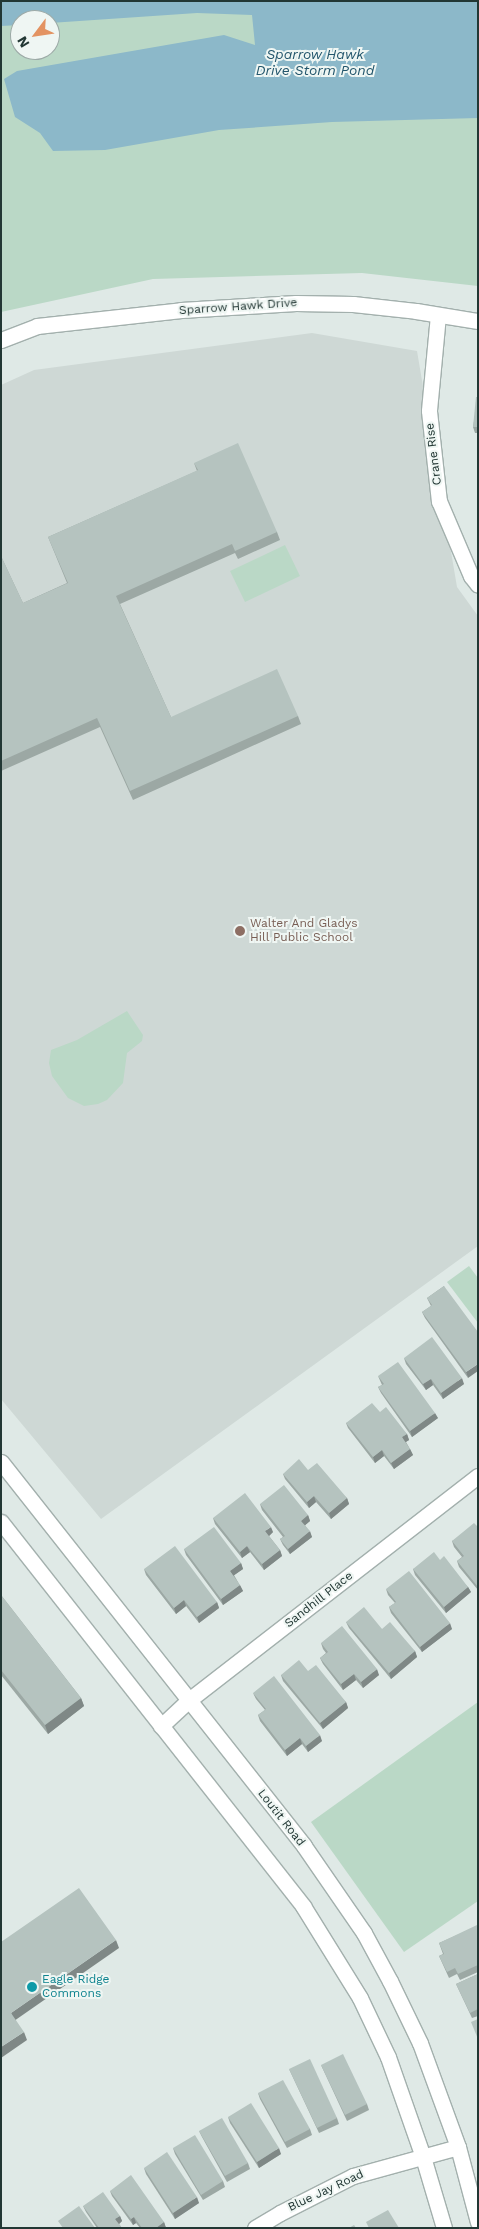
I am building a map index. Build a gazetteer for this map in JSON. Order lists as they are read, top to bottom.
{
  "streets": {
    "street": [
      "Sparrow Hawk Drive",
      "Crane Rise",
      "Sandhill Place",
      "Loutit Road",
      "Blue Jay Road"
    ]
  },
  "crossings": [
    ["Sparrow Hawk Drive", "Crane Rise"],
    ["Sandhill Place", "Loutit Road"],
    ["Loutit Road", "Blue Jay Road"]
  ],
  "water": ["Sparrow Hawk Drive Storm Pond"],
  "places": ["Walter And Gladys Hill Public School", "Eagle Ridge Commons"],
  "north": "bottom left"
}
